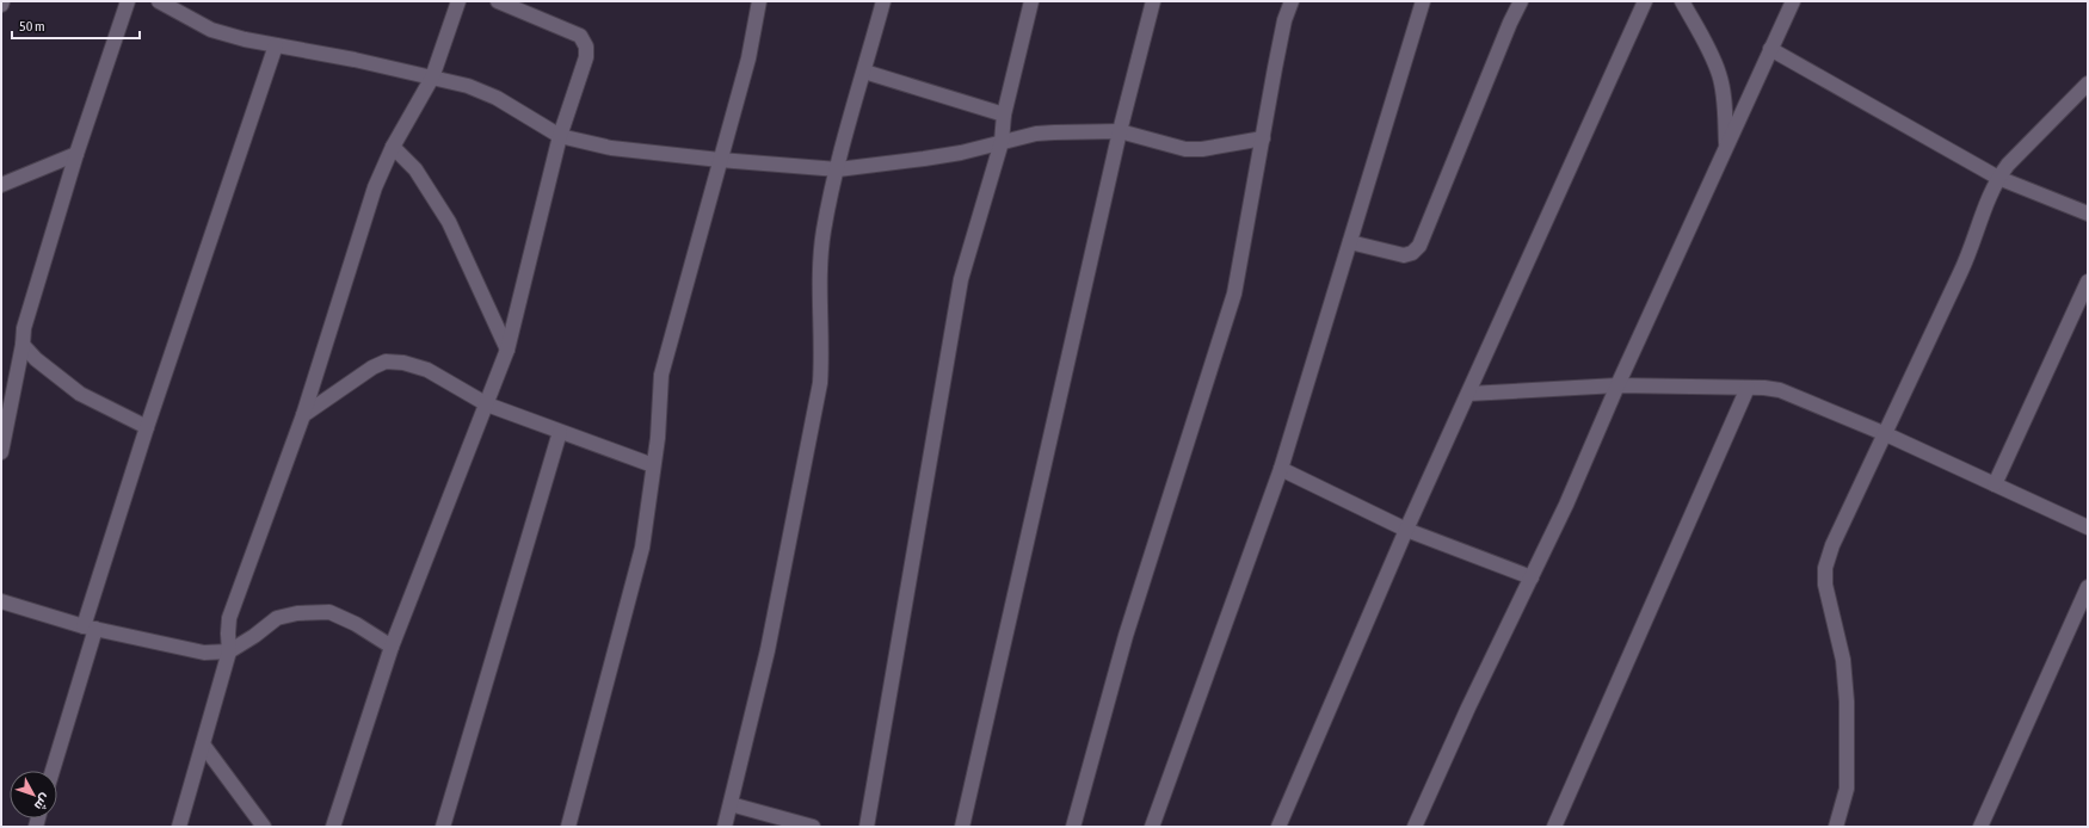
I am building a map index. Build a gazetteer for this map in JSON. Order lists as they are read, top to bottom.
{
  "scale_bar": "50 m",
  "north": "bottom right"
}
